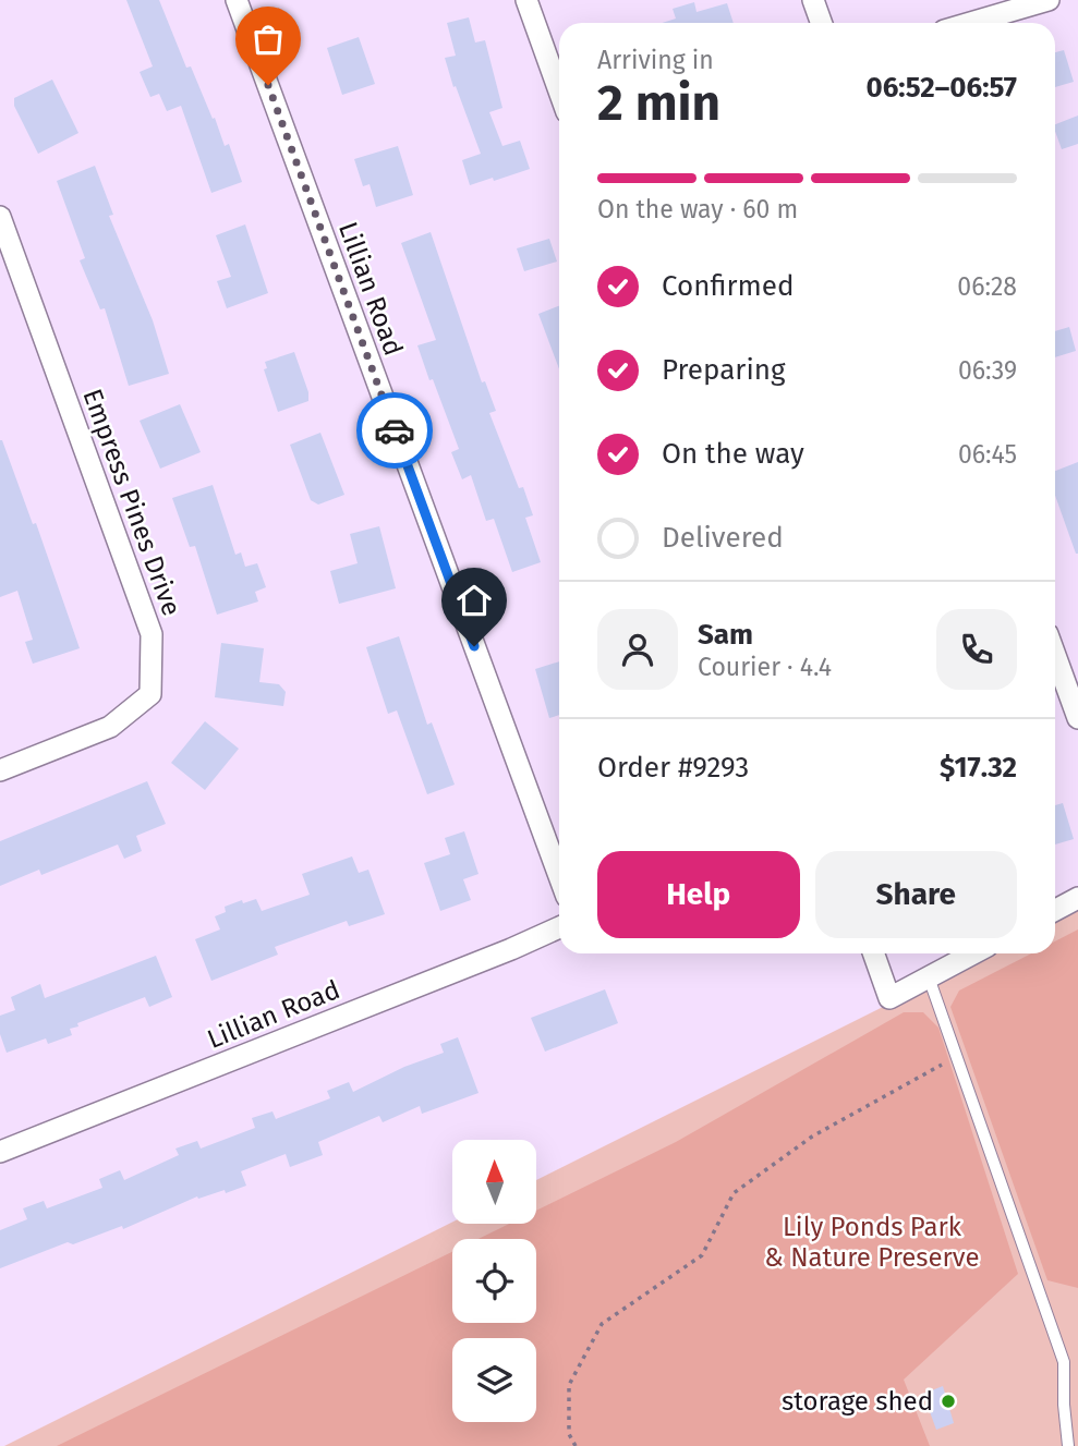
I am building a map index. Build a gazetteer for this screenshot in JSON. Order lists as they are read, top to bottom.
{
  "streets": {
    "street": ["Lillian Road", "Empress Pines Drive"]
  },
  "parks": ["Lily Ponds Park & Nature Preserve"],
  "places": ["storage shed"],
  "north": "top",
  "page": {
    "heading": ["2 min", "Arriving in", "06:52–06:57"],
    "panel": [
      "Sam",
      "Courier · 4.4",
      "Order #9293",
      "$17.32"
    ],
    "bar": "On the way · 60 m",
    "list": [
      ["Confirmed", "06:28"],
      ["Preparing", "06:39"],
      ["On the way", "06:45"],
      "Delivered"
    ],
    "buttons": ["Help", "Share"]
  }
}
